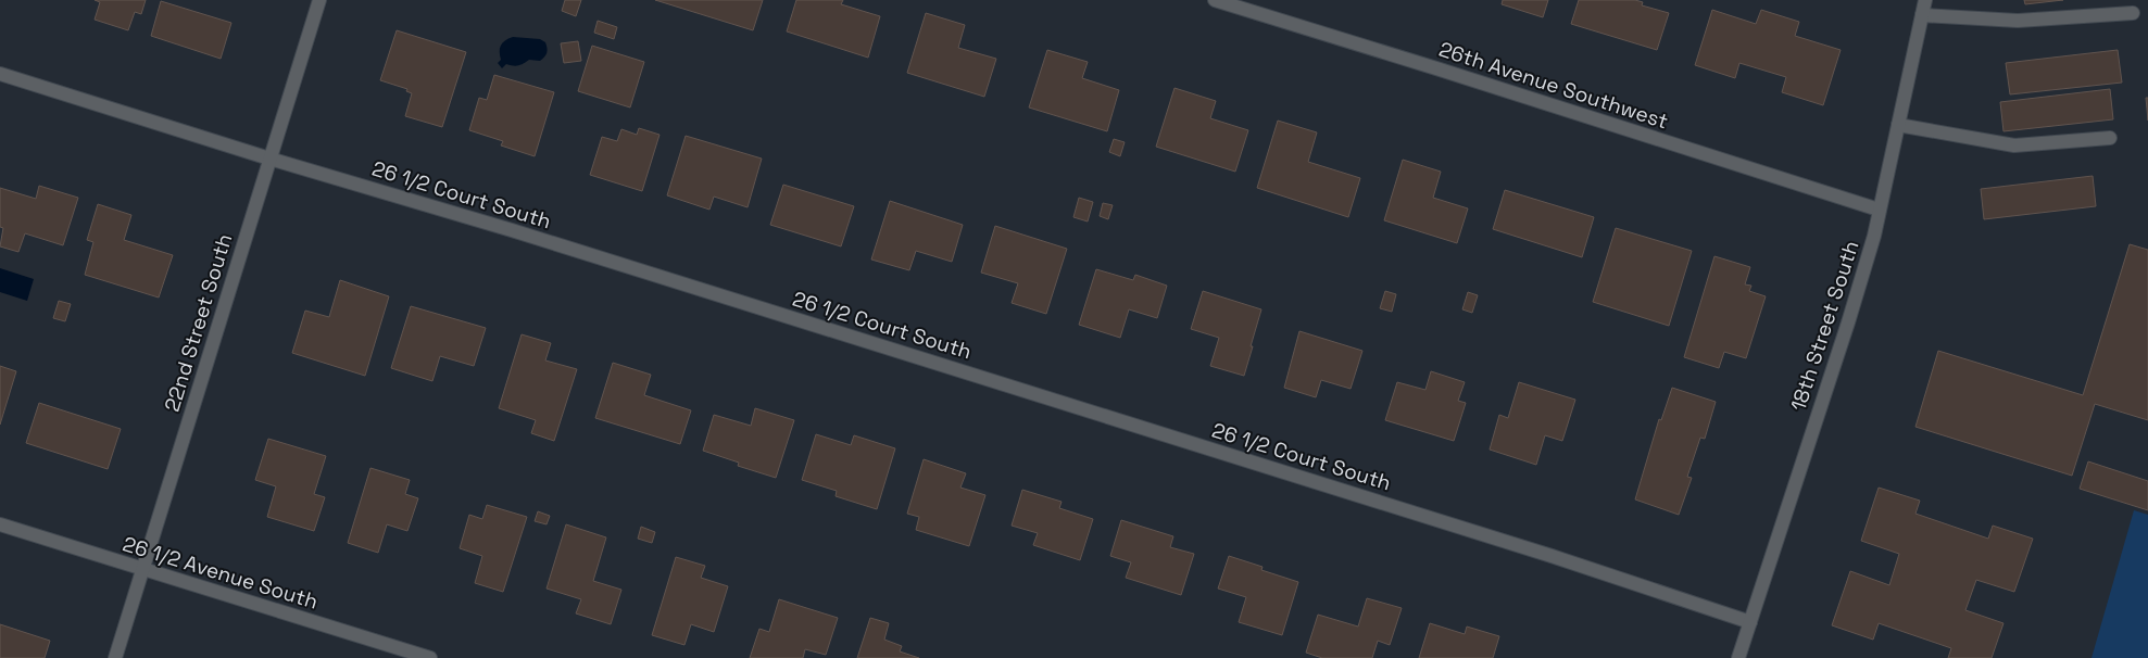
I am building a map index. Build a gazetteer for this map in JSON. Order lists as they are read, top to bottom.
{
  "streets": {
    "street": [
      "26th Avenue Southwest",
      "26 1/2 Court South",
      "22nd Street South",
      "18th Street South",
      "26 1/2 Avenue South"
    ]
  },
  "crossings": [
    ["26th Avenue Southwest", "18th Street South"],
    ["26 1/2 Court South", "22nd Street South"],
    ["26 1/2 Court South", "18th Street South"],
    ["22nd Street South", "26 1/2 Avenue South"]
  ]
}
